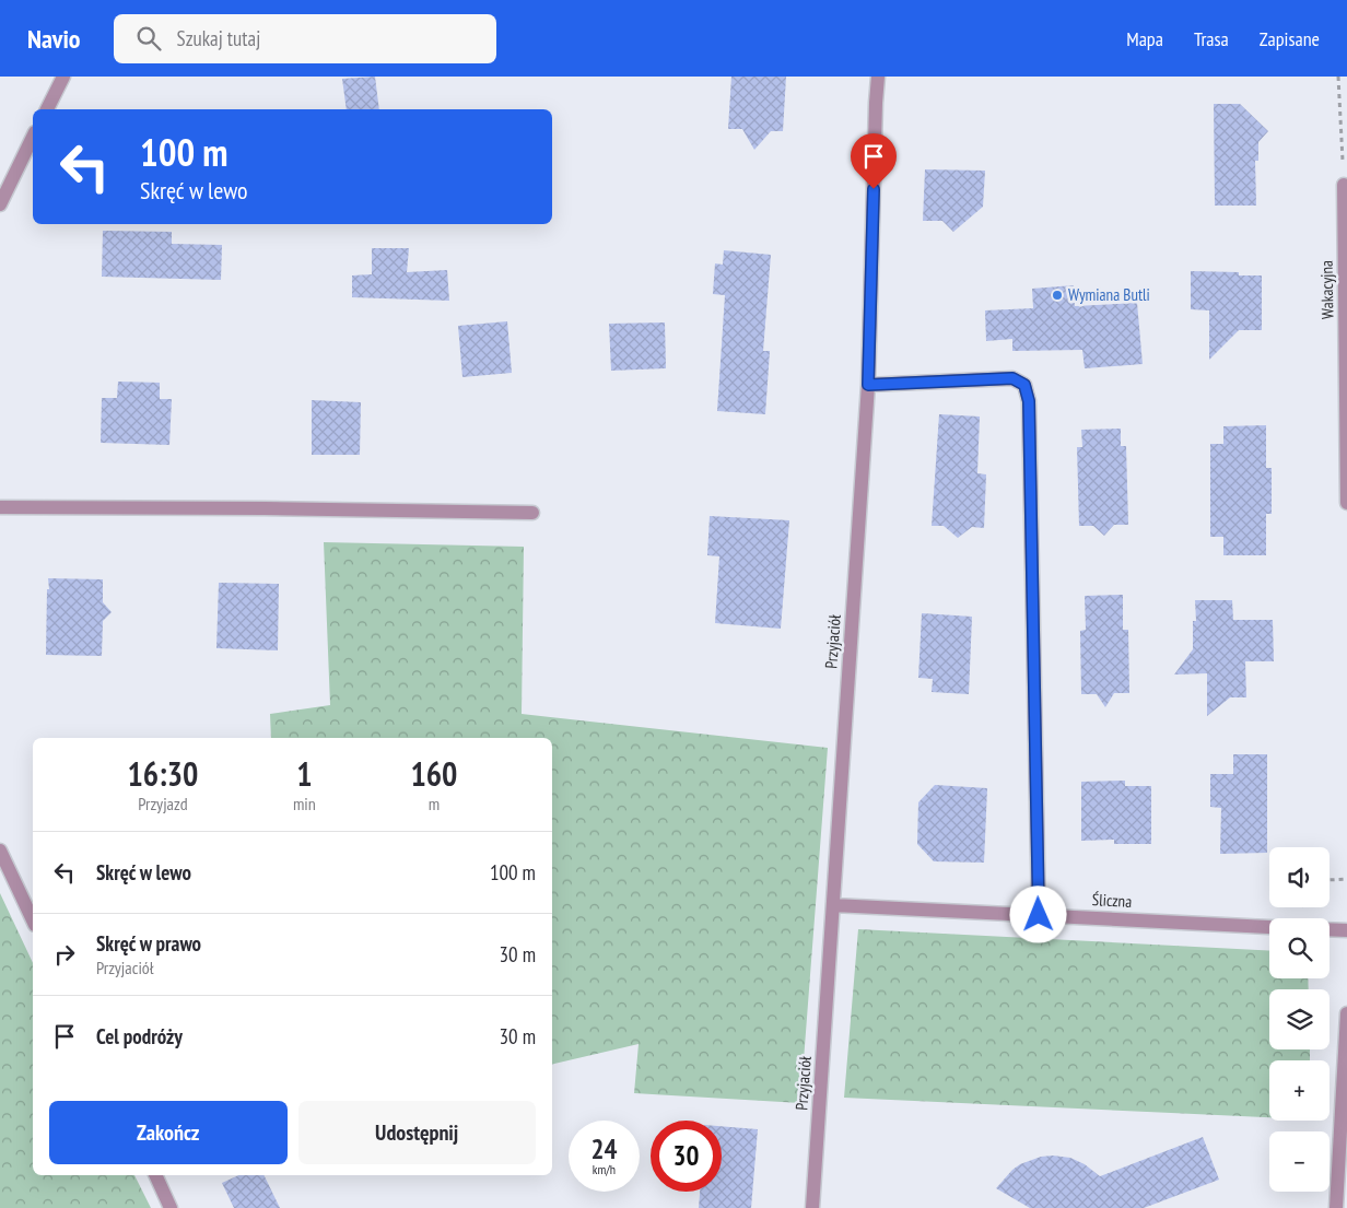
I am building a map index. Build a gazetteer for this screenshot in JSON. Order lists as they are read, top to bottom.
{
  "streets": {
    "street": ["Wakacyjna", "Przyjaciół", "Śliczna"]
  },
  "crossings": [
    ["Przyjaciół", "Śliczna"]
  ],
  "places": ["Wymiana Butli"],
  "page": {
    "header": "Navio",
    "search": "Szukaj tutaj",
    "nav": ["Mapa", "Trasa", "Zapisane"],
    "turn": ["100 m", "Skręć w lewo"],
    "eta": [
      "16:30",
      "Przyjazd",
      "1",
      "min",
      "160",
      "m"
    ],
    "list": [
      {
        "name": "Skręć w lewo",
        "value": "100 m"
      },
      {
        "name": "Skręć w prawo",
        "note": "Przyjaciół",
        "value": "30 m"
      },
      {
        "name": "Cel podróży",
        "value": "30 m"
      }
    ],
    "map_buttons": ["+", "−"],
    "buttons": ["Zakończ", "Udostępnij"],
    "speed": "24 km/h",
    "limit": "30"
  }
}
